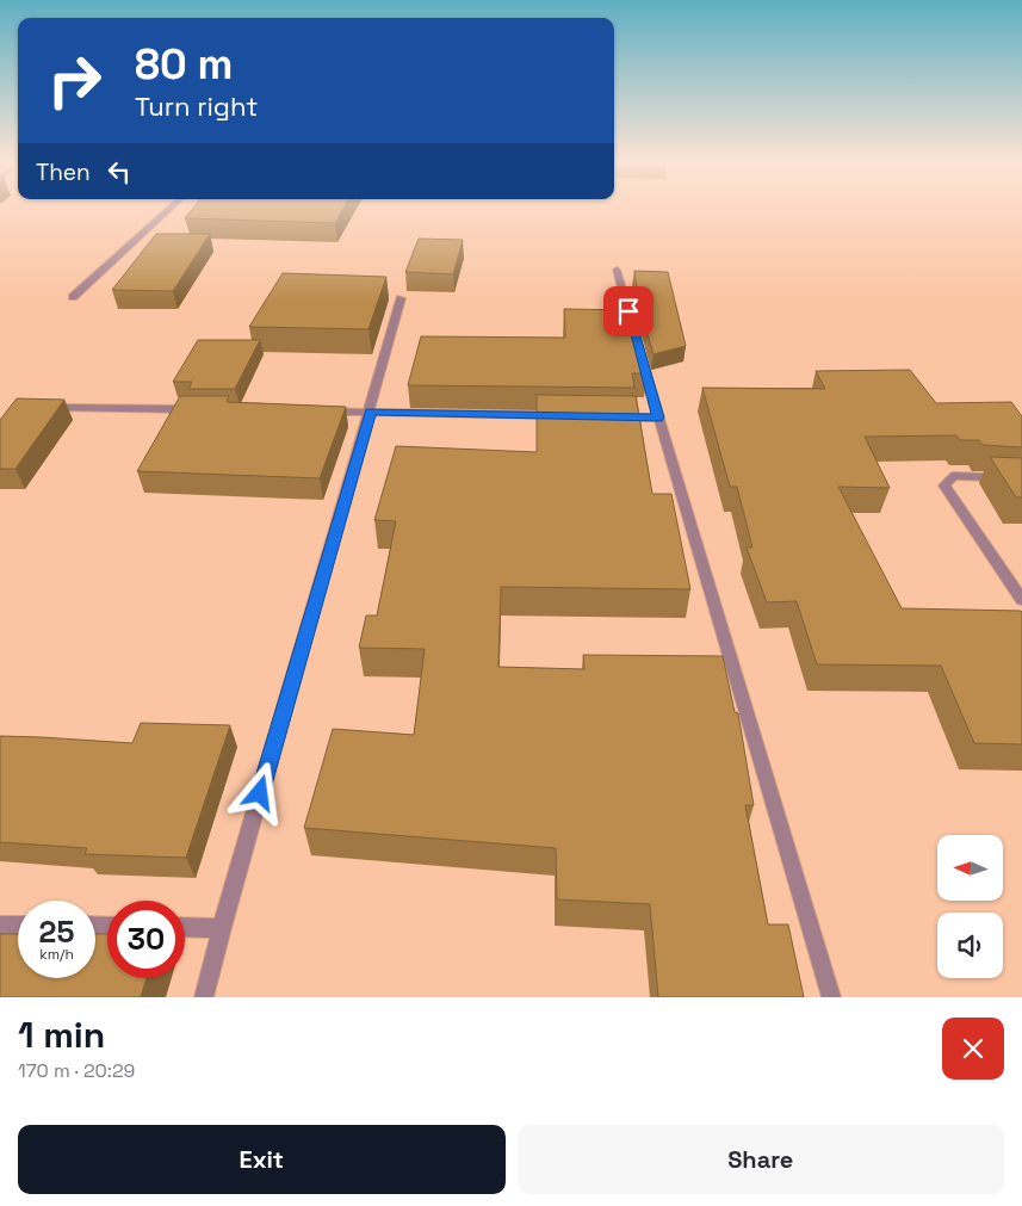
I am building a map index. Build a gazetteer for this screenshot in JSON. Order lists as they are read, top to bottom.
{
  "north": "left",
  "page": {
    "turn": ["80 m", "Turn right"],
    "then": "Then",
    "speed": "25 km/h",
    "limit": "30",
    "heading": ["1 min", "170 m · 20:29"],
    "buttons": ["Exit", "Share"]
  }
}
